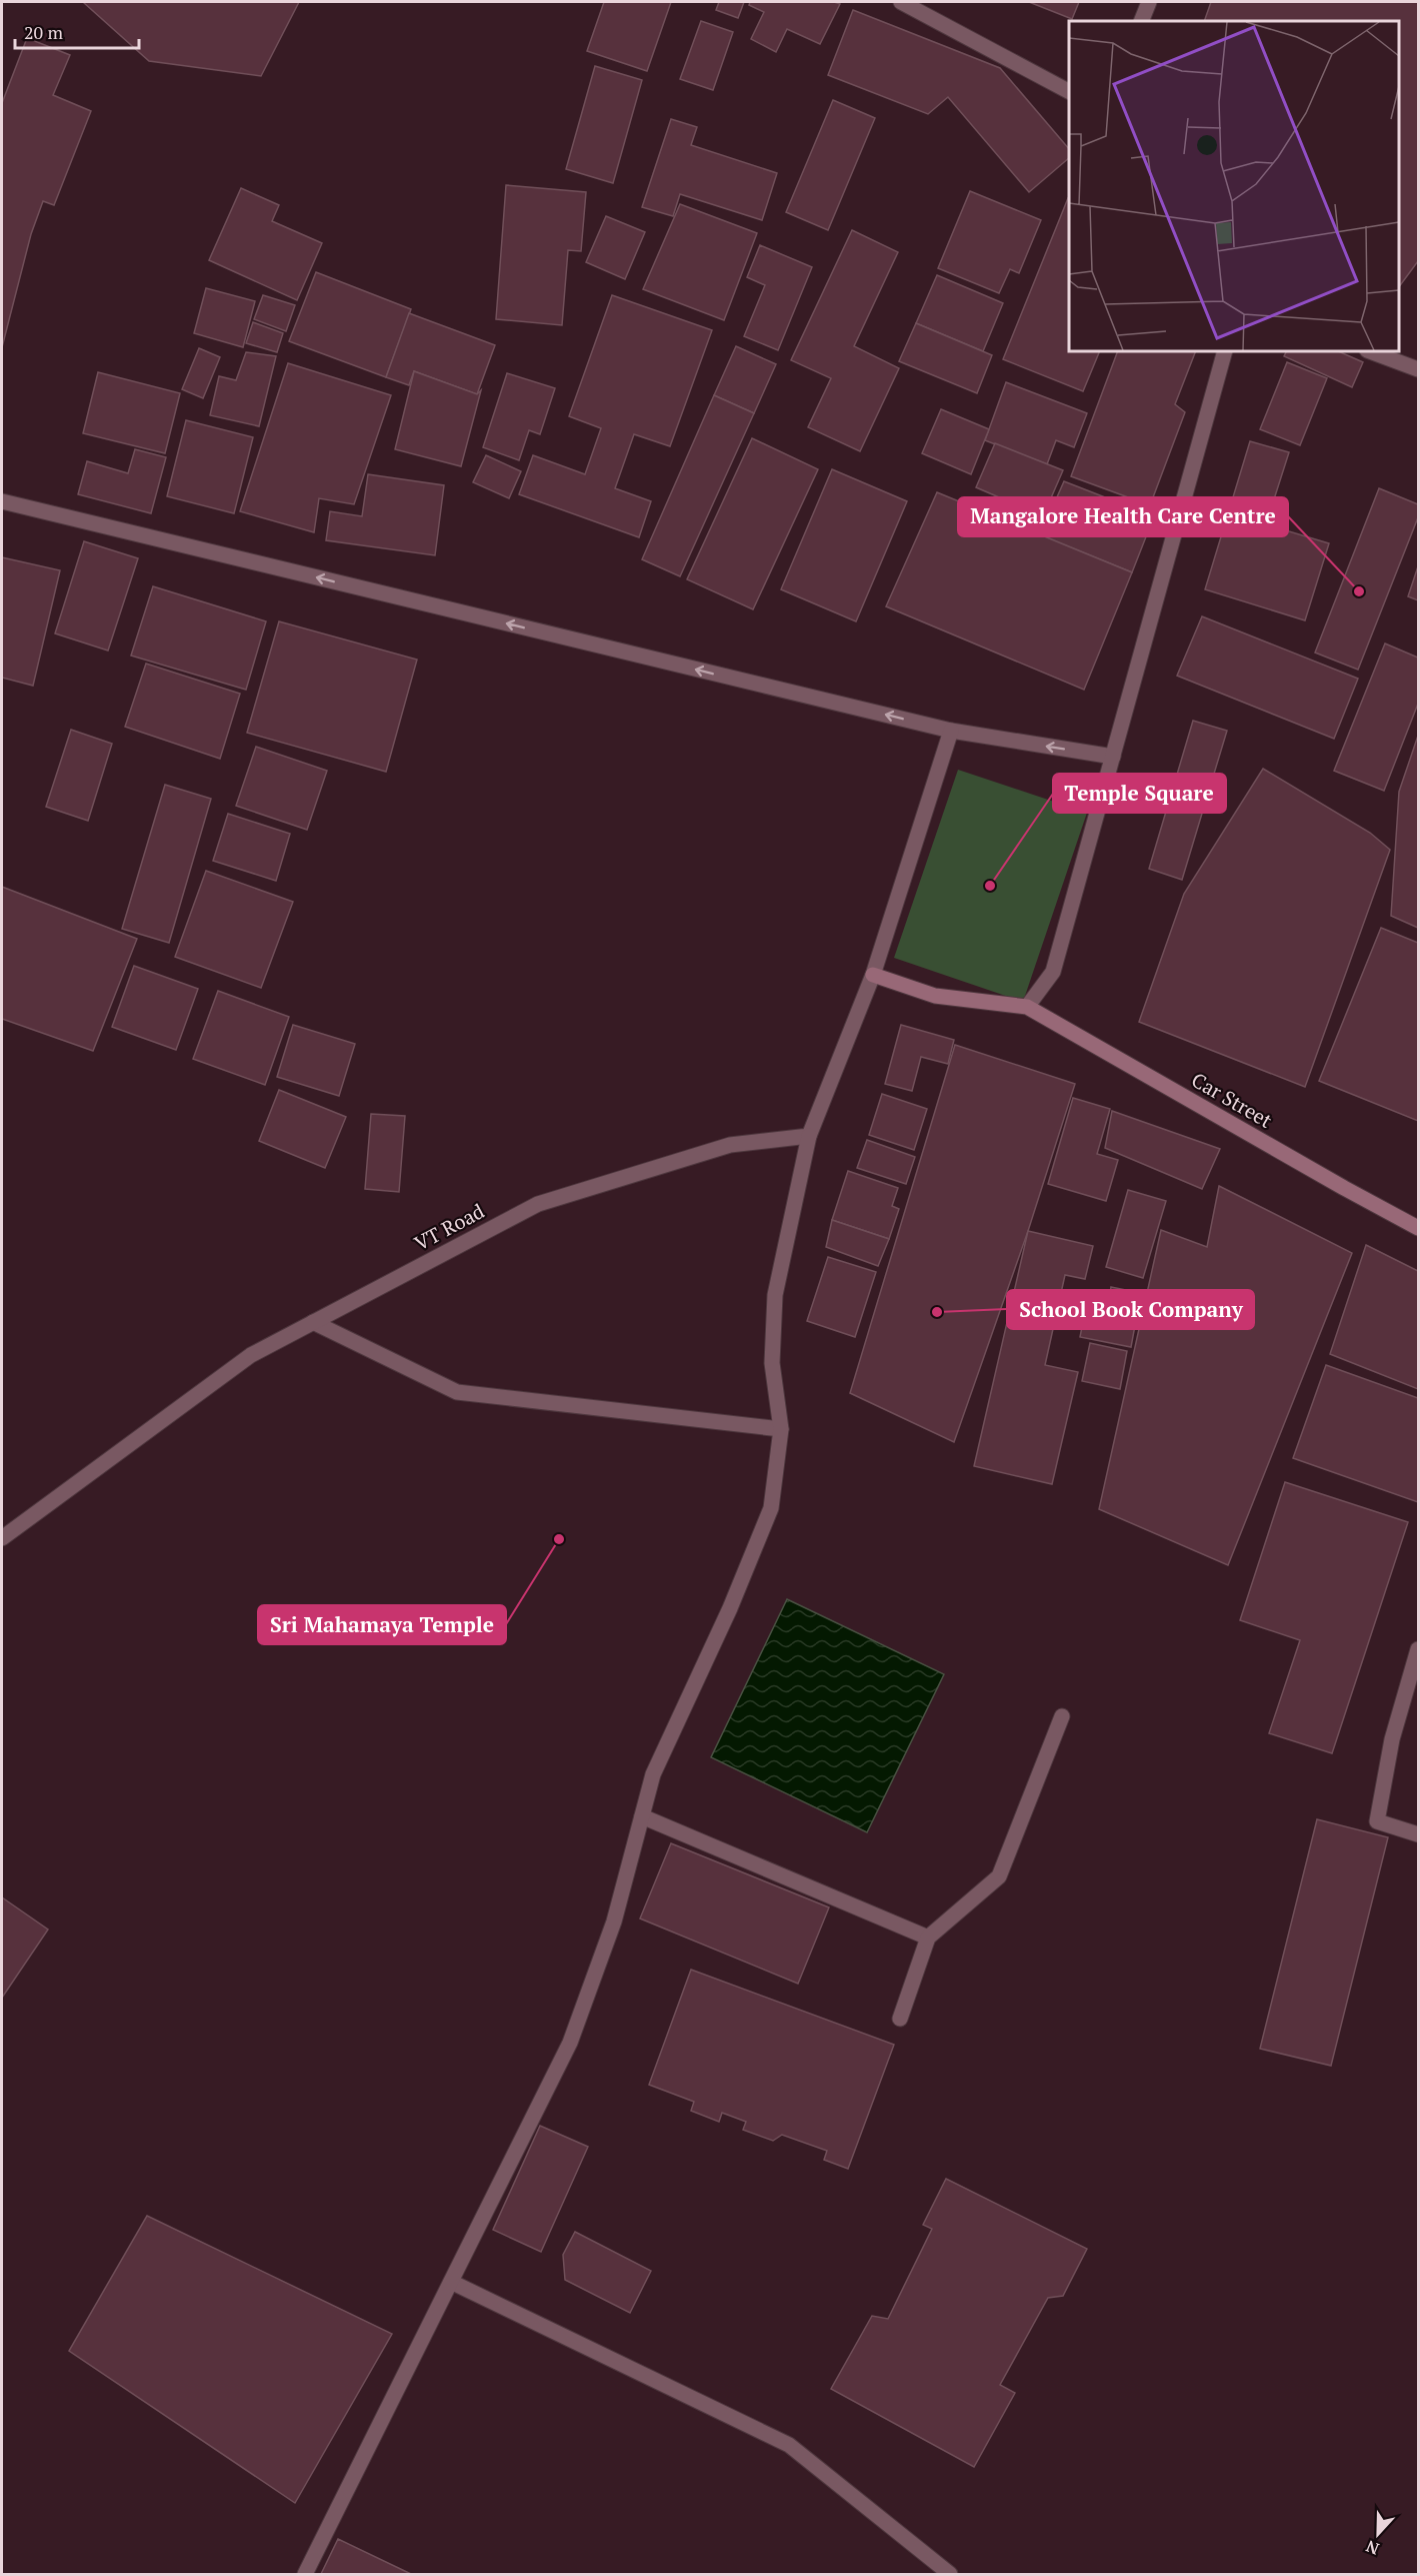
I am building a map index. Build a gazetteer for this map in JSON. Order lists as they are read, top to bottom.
{
  "streets": {
    "main road": ["Car Street"],
    "street": ["VT Road"]
  },
  "places": [
    "Mangalore Health Care Centre",
    "Temple Square",
    "School Book Company",
    "Sri Mahamaya Temple"
  ],
  "scale_bar": "20 m",
  "north": "bottom"
}
